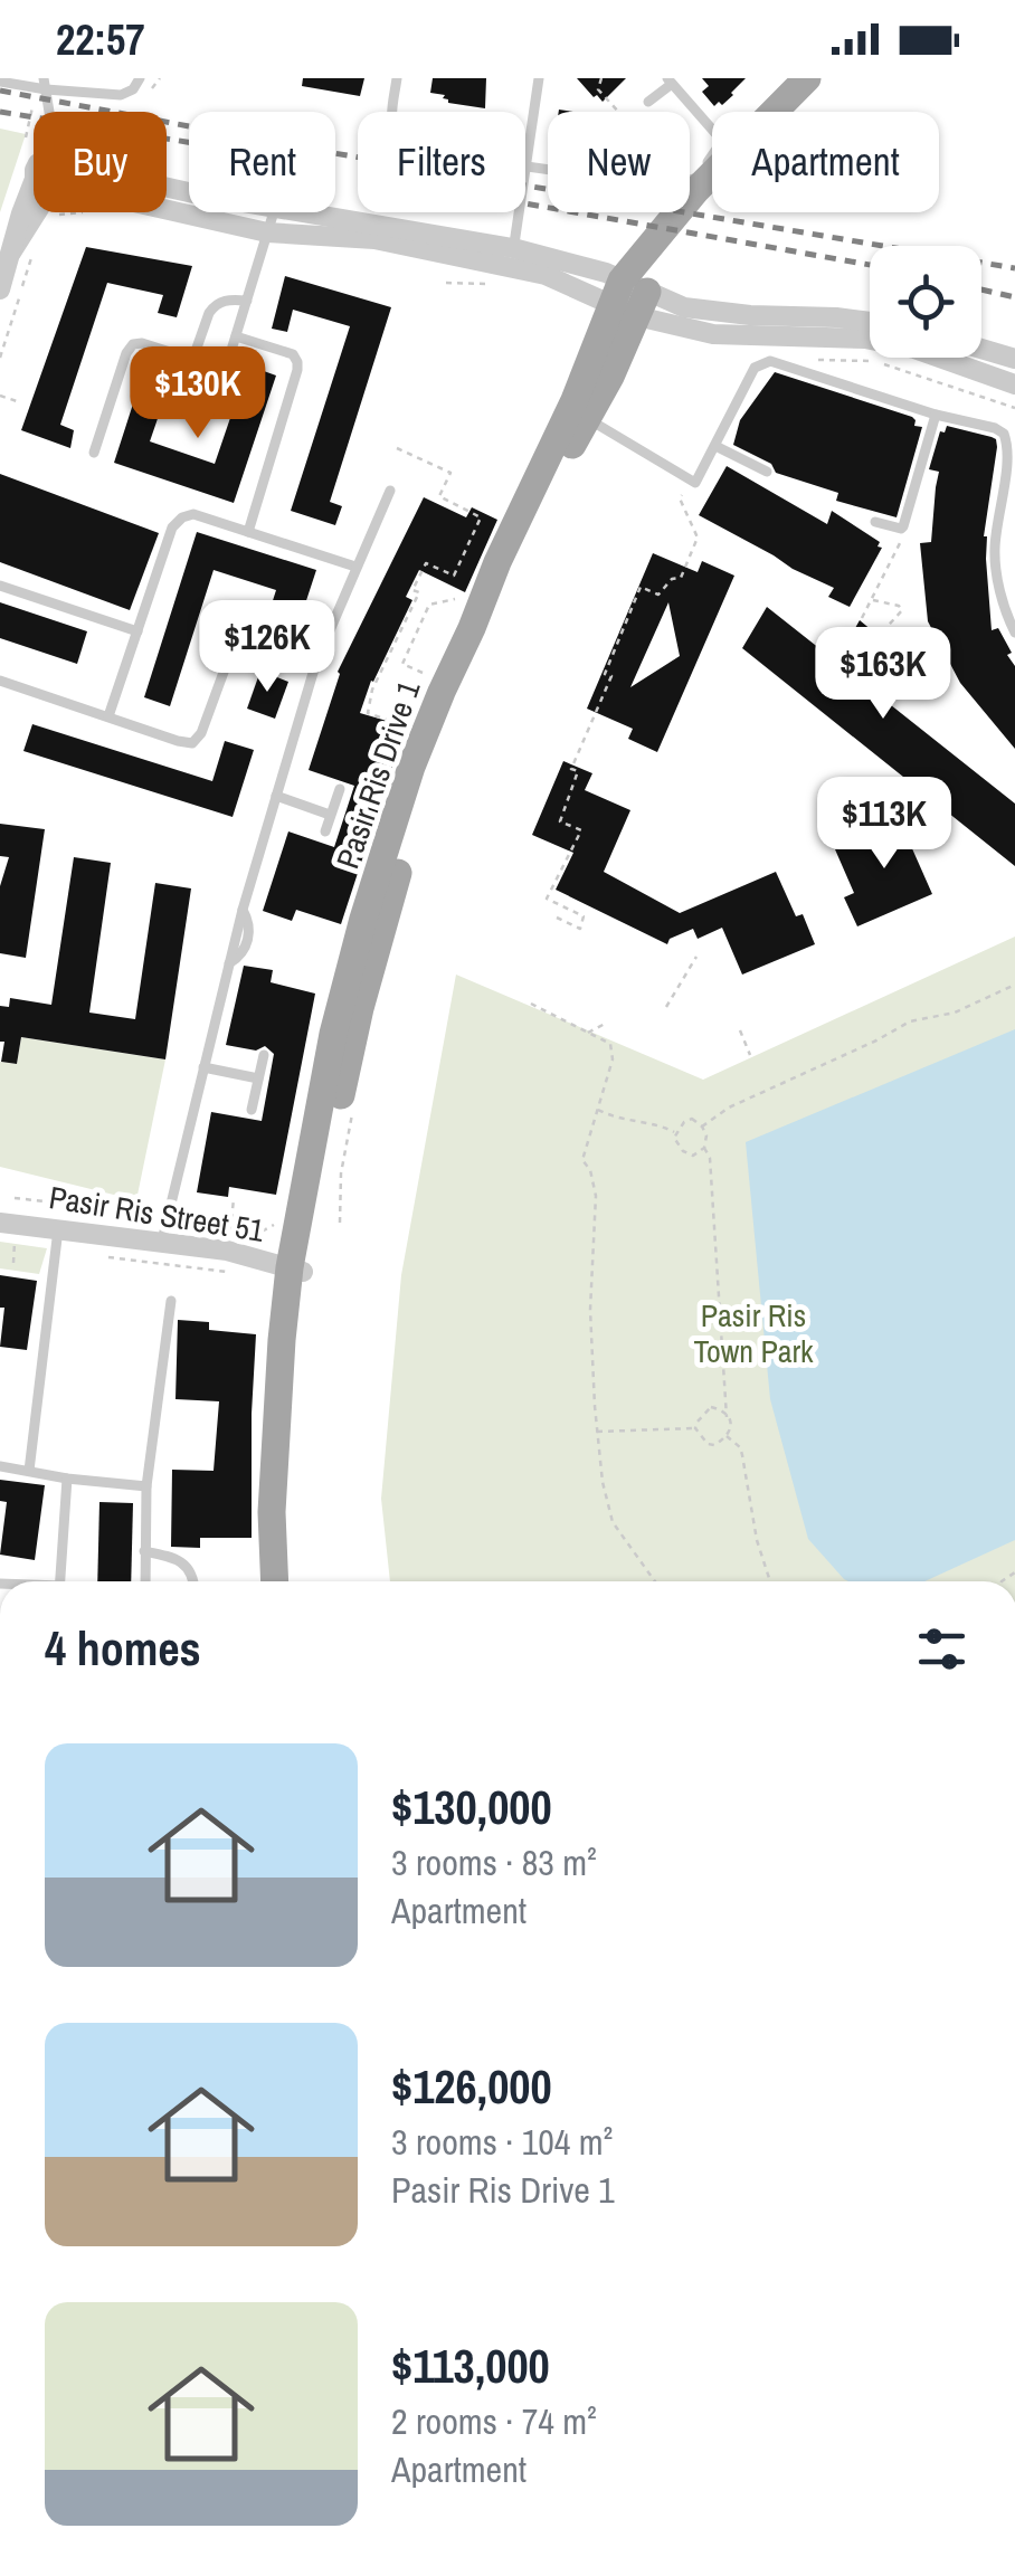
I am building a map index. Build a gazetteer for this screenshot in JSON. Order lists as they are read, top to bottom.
{
  "streets": {
    "main road": ["Pasir Ris Drive 1"],
    "street": ["Pasir Ris Street 51"]
  },
  "crossings": [
    ["Pasir Ris Drive 1", "Pasir Ris Street 51"]
  ],
  "parks": ["Pasir Ris Town Park"],
  "page": {
    "status": "22:57",
    "chip": [
      "Buy",
      "Rent",
      "Filters",
      "New",
      "Apartment"
    ],
    "price": [
      "$130K",
      "$126K",
      "$163K",
      "$113K"
    ],
    "heading": "4 homes",
    "list": [
      {
        "name": "$130,000",
        "note": "3 rooms · 83 m² · Apartment"
      },
      {
        "name": "$126,000",
        "note": "3 rooms · 104 m² · Pasir Ris Drive 1"
      },
      {
        "name": "$113,000",
        "note": "2 rooms · 74 m² · Apartment"
      }
    ]
  }
}
